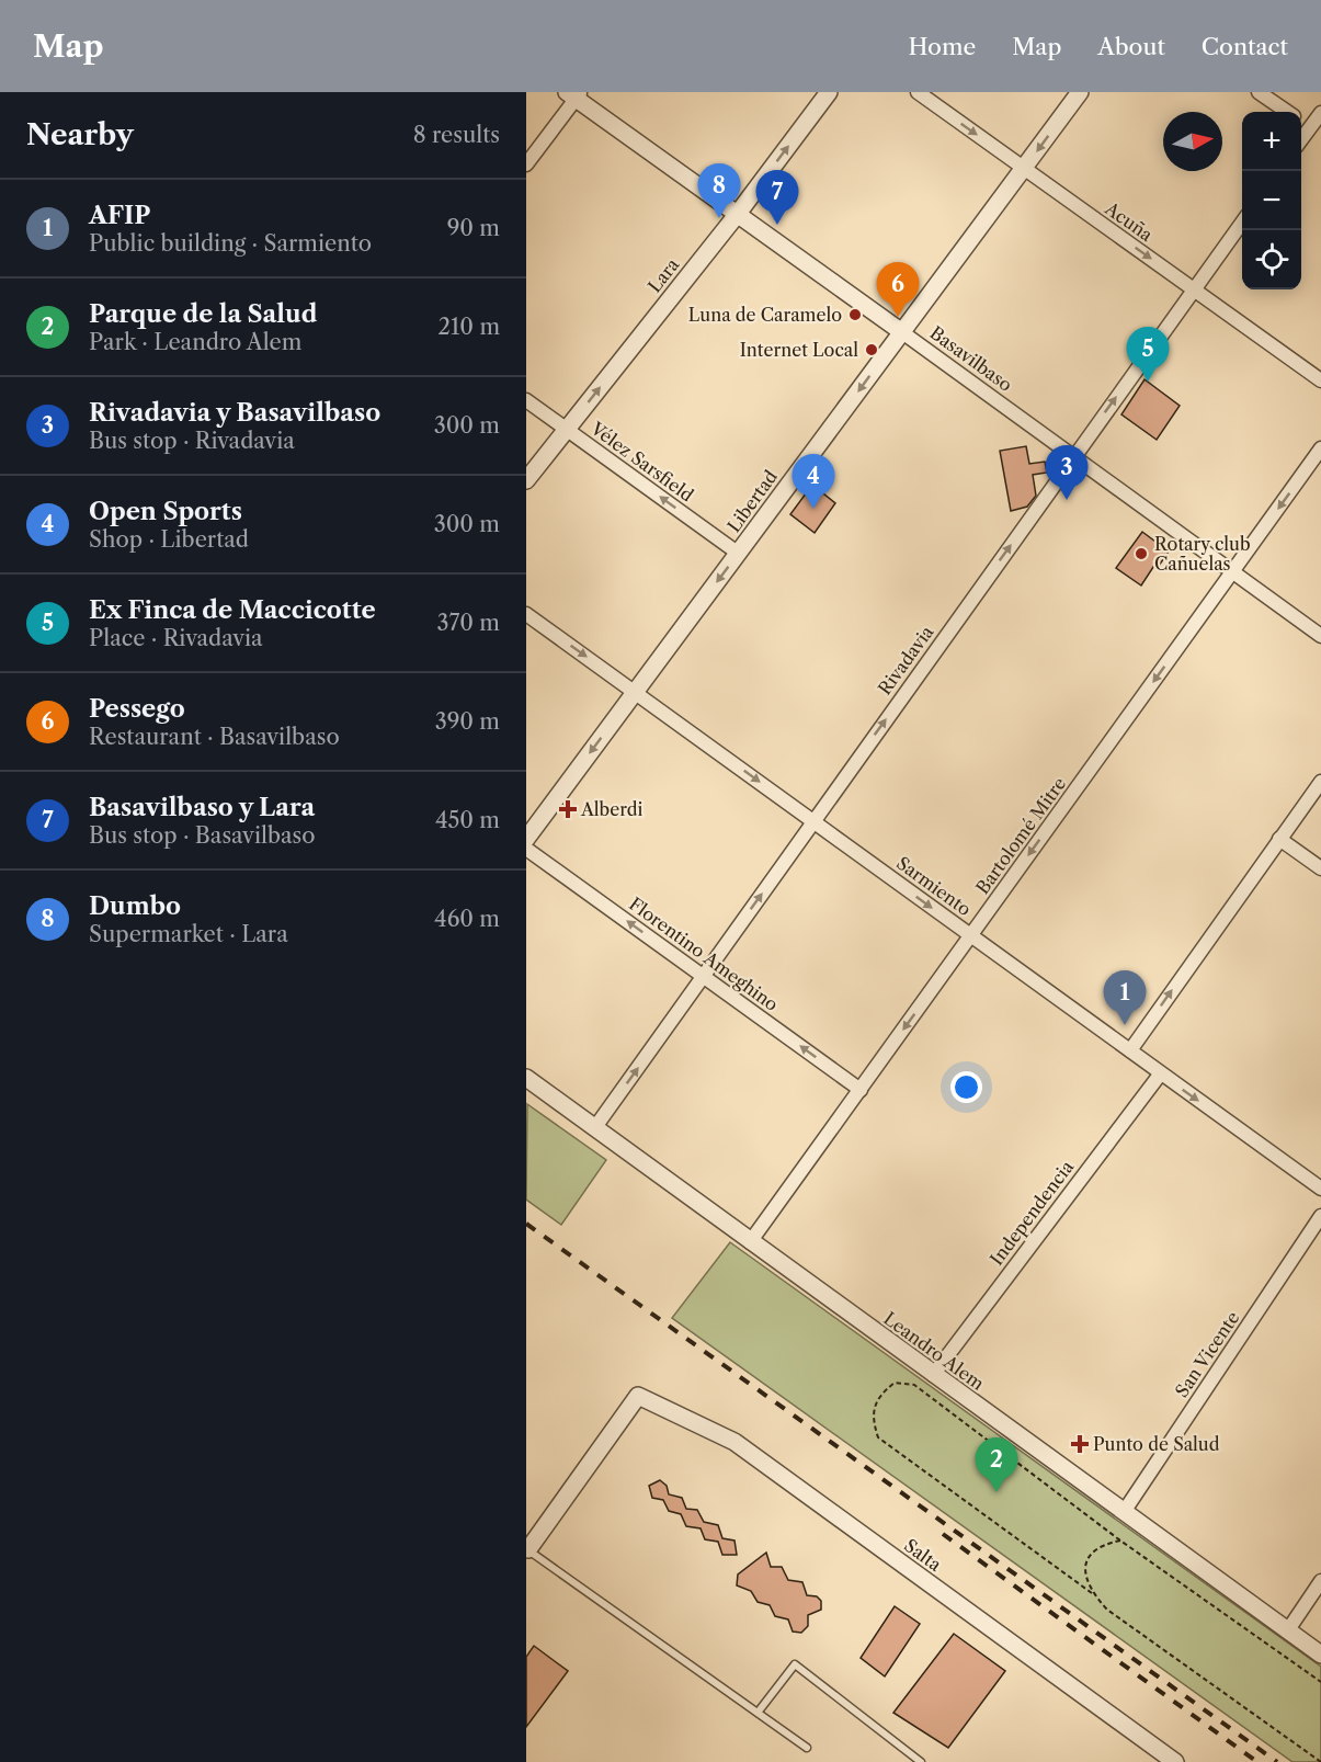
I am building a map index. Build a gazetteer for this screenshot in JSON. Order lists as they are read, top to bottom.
{
  "streets": {
    "street": [
      "Acuña",
      "Lara",
      "Basavilbaso",
      "Vélez Sarsfield",
      "Libertad",
      "Rivadavia",
      "Bartolomé Mitre",
      "Sarmiento",
      "Florentino Ameghino",
      "Independencia",
      "Leandro Alem",
      "San Vicente",
      "Salta"
    ]
  },
  "crossings": [
    ["Acuña", "Libertad"],
    ["Acuña", "Rivadavia"],
    ["Lara", "Basavilbaso"],
    ["Lara", "Vélez Sarsfield"],
    ["Basavilbaso", "Libertad"],
    ["Basavilbaso", "Rivadavia"],
    ["Basavilbaso", "Bartolomé Mitre"],
    ["Vélez Sarsfield", "Libertad"],
    ["Libertad", "Sarmiento"],
    ["Rivadavia", "Sarmiento"],
    ["Rivadavia", "Florentino Ameghino"],
    ["Rivadavia", "Leandro Alem"],
    ["Bartolomé Mitre", "Sarmiento"],
    ["Bartolomé Mitre", "Florentino Ameghino"],
    ["Bartolomé Mitre", "Leandro Alem"],
    ["Sarmiento", "Independencia"],
    ["Independencia", "Leandro Alem"],
    ["Leandro Alem", "San Vicente"]
  ],
  "one_way": [
    "Acuña",
    "Lara",
    "Vélez Sarsfield",
    "Libertad",
    "Rivadavia",
    "Bartolomé Mitre",
    "Sarmiento",
    "Florentino Ameghino"
  ],
  "places": {
    "other": ["Luna de Caramelo", "Internet Local", "Rotary club Cañuelas"],
    "health": ["Alberdi", "Punto de Salud"]
  },
  "north": "right",
  "page": {
    "header": "Map",
    "nav": [
      "Home",
      "Map",
      "About",
      "Contact"
    ],
    "heading": ["Nearby", "8 results"],
    "map_buttons": ["+", "−"],
    "pins": [
      "8",
      "7",
      "6",
      "5",
      "3",
      "4",
      "1",
      "2"
    ],
    "list": [
      {
        "mark": "1",
        "name": "AFIP",
        "note": "Public building · Sarmiento",
        "value": "90 m"
      },
      {
        "mark": "2",
        "name": "Parque de la Salud",
        "note": "Park · Leandro Alem",
        "value": "210 m"
      },
      {
        "mark": "3",
        "name": "Rivadavia y Basavilbaso",
        "note": "Bus stop · Rivadavia",
        "value": "300 m"
      },
      {
        "mark": "4",
        "name": "Open Sports",
        "note": "Shop · Libertad",
        "value": "300 m"
      },
      {
        "mark": "5",
        "name": "Ex Finca de Maccicotte",
        "note": "Place · Rivadavia",
        "value": "370 m"
      },
      {
        "mark": "6",
        "name": "Pessego",
        "note": "Restaurant · Basavilbaso",
        "value": "390 m"
      },
      {
        "mark": "7",
        "name": "Basavilbaso y Lara",
        "note": "Bus stop · Basavilbaso",
        "value": "450 m"
      },
      {
        "mark": "8",
        "name": "Dumbo",
        "note": "Supermarket · Lara",
        "value": "460 m"
      }
    ]
  }
}
